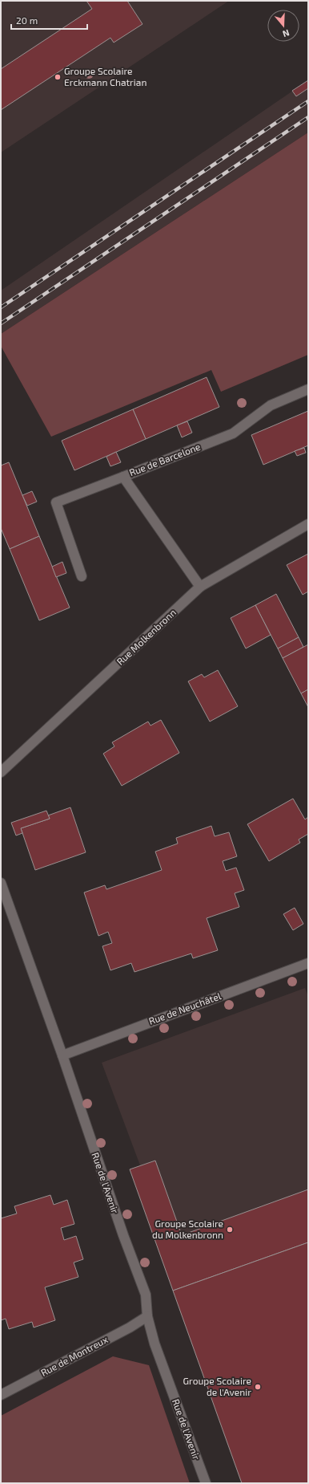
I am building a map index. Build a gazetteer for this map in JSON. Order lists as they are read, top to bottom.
{
  "streets": {
    "street": [
      "Rue de Barcelone",
      "Rue Molkenbronn",
      "Rue de Neuchâtel",
      "Rue de l'Avenir",
      "Rue de Montreux"
    ]
  },
  "crossings": [
    ["Rue de Barcelone", "Rue Molkenbronn"],
    ["Rue de Neuchâtel", "Rue de l'Avenir"],
    ["Rue de l'Avenir", "Rue de Montreux"]
  ],
  "places": ["Groupe Scolaire Erckmann Chatrian", "Groupe Scolaire du Molkenbronn", "Groupe Scolaire de l'Avenir"],
  "scale_bar": "20 m",
  "north": "bottom"
}
